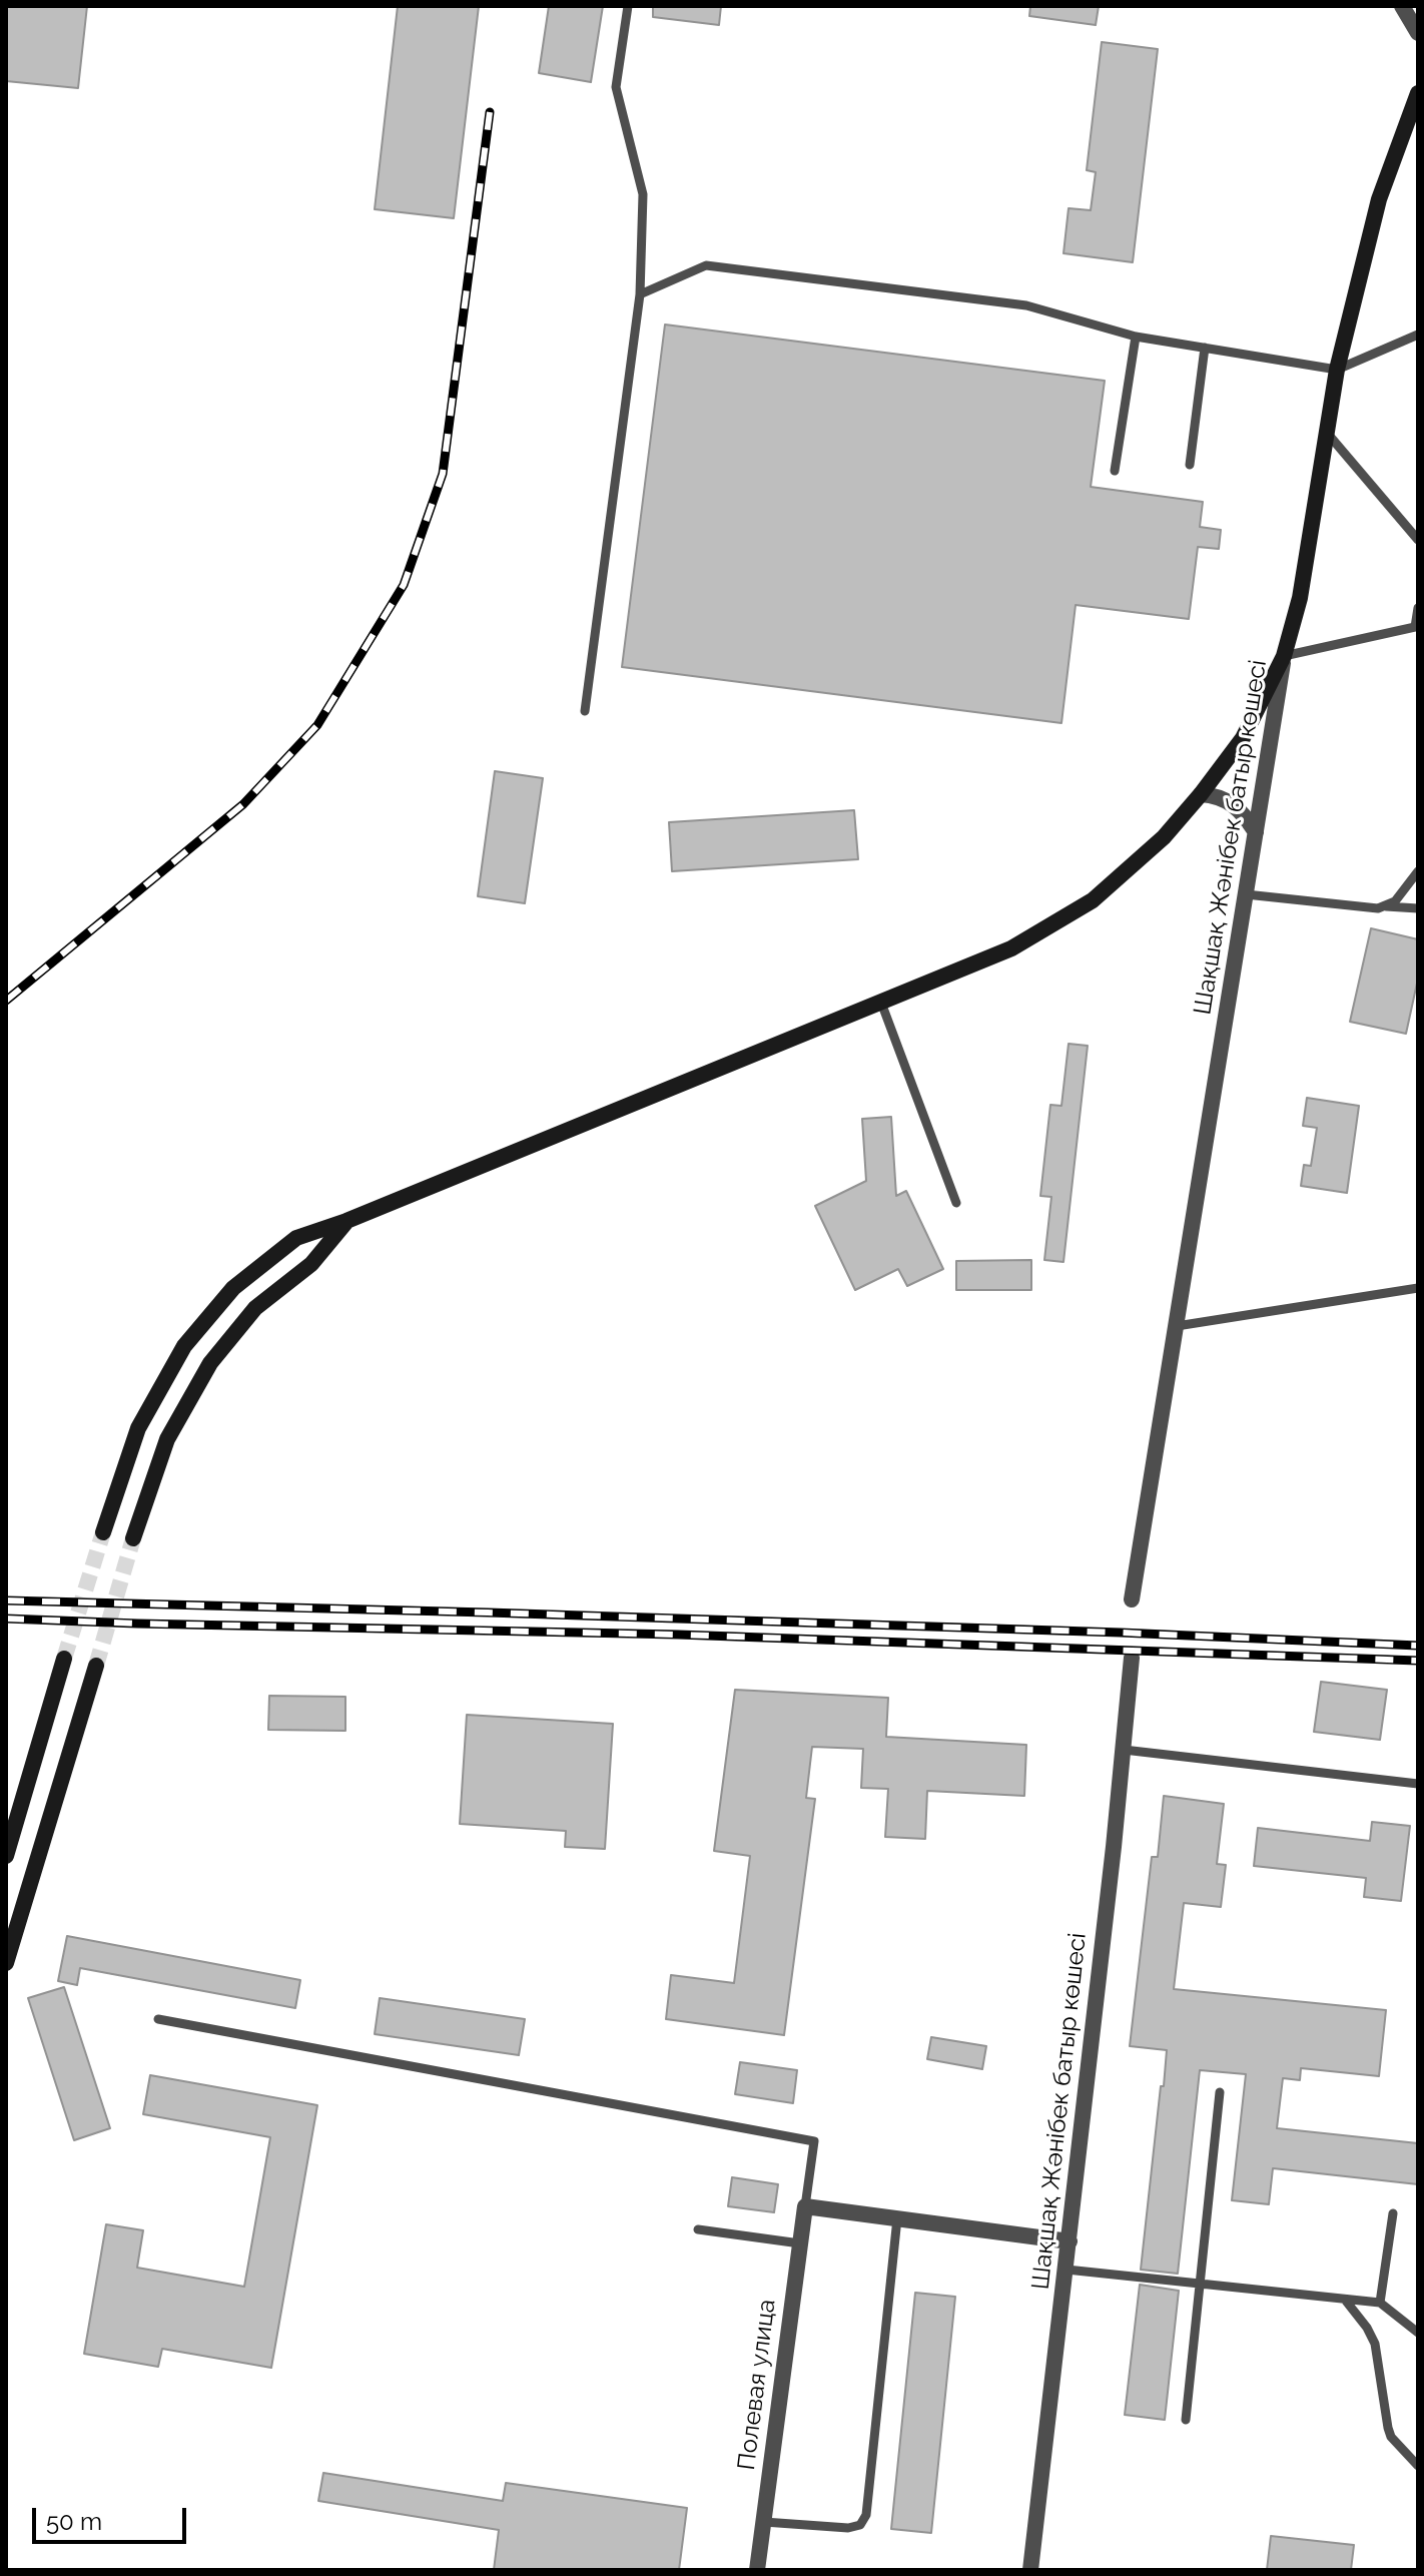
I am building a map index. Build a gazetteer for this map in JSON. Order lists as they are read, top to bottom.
{
  "streets": {
    "main road": ["Шақшақ Жәнібек батыр көшесі"],
    "street": ["Полевая улица"]
  },
  "scale_bar": "50 m"
}
